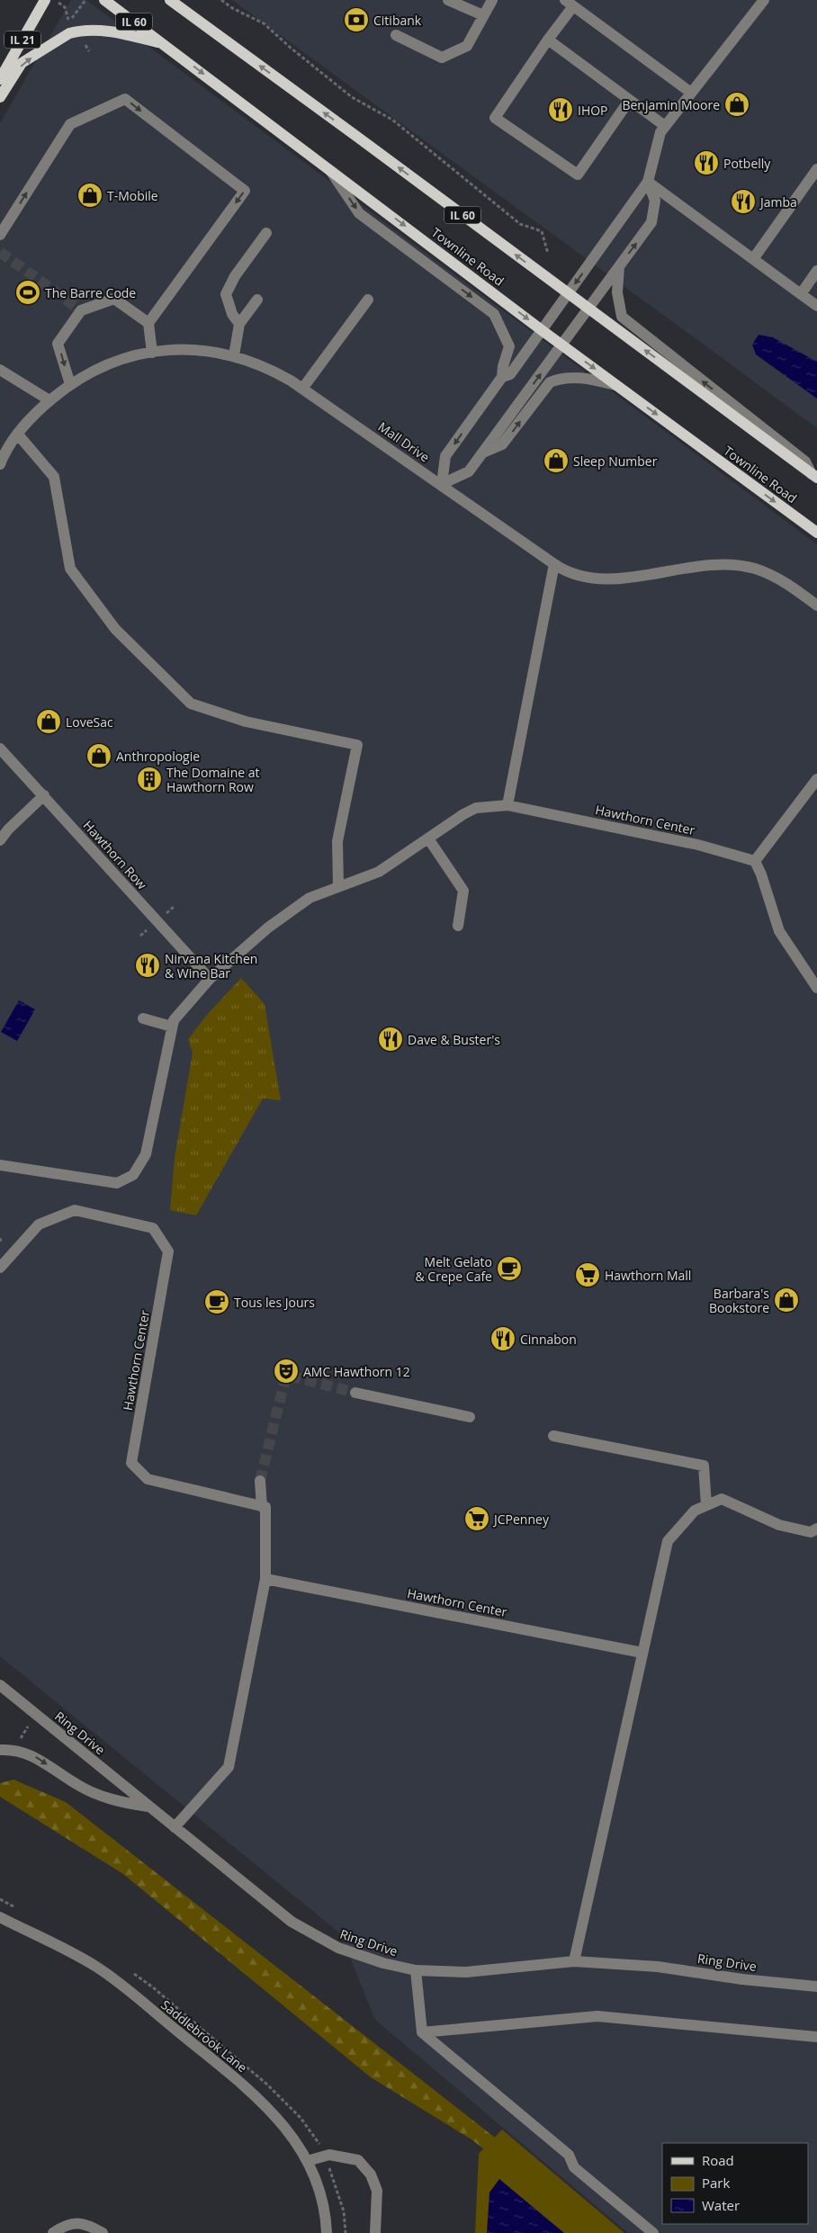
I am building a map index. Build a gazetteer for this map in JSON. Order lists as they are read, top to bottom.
{
  "streets": {
    "main road": ["IL 60", "IL 21", "Townline Road"],
    "street": [
      "Mall Drive",
      "Hawthorn Center",
      "Hawthorn Row",
      "Ring Drive",
      "Saddlebrook Lane"
    ]
  },
  "crossings": [
    ["Hawthorn Center", "Hawthorn Row"]
  ],
  "places": {
    "bank": ["Citibank"],
    "shop": [
      "Benjamin Moore",
      "T-Mobile",
      "Sleep Number",
      "LoveSac",
      "Anthropologie",
      "Barbara's Bookstore"
    ],
    "restaurant": [
      "IHOP",
      "Potbelly",
      "Jamba",
      "Nirvana Kitchen & Wine Bar",
      "Dave & Buster's",
      "Cinnabon"
    ],
    "sports": ["The Barre Code"],
    "building": ["The Domaine at Hawthorn Row"],
    "cafe": ["Melt Gelato & Crepe Cafe", "Tous les Jours"],
    "supermarket": ["Hawthorn Mall", "JCPenney"],
    "theatre": ["AMC Hawthorn 12"]
  },
  "legend": ["Road", "Park", "Water"]
}
